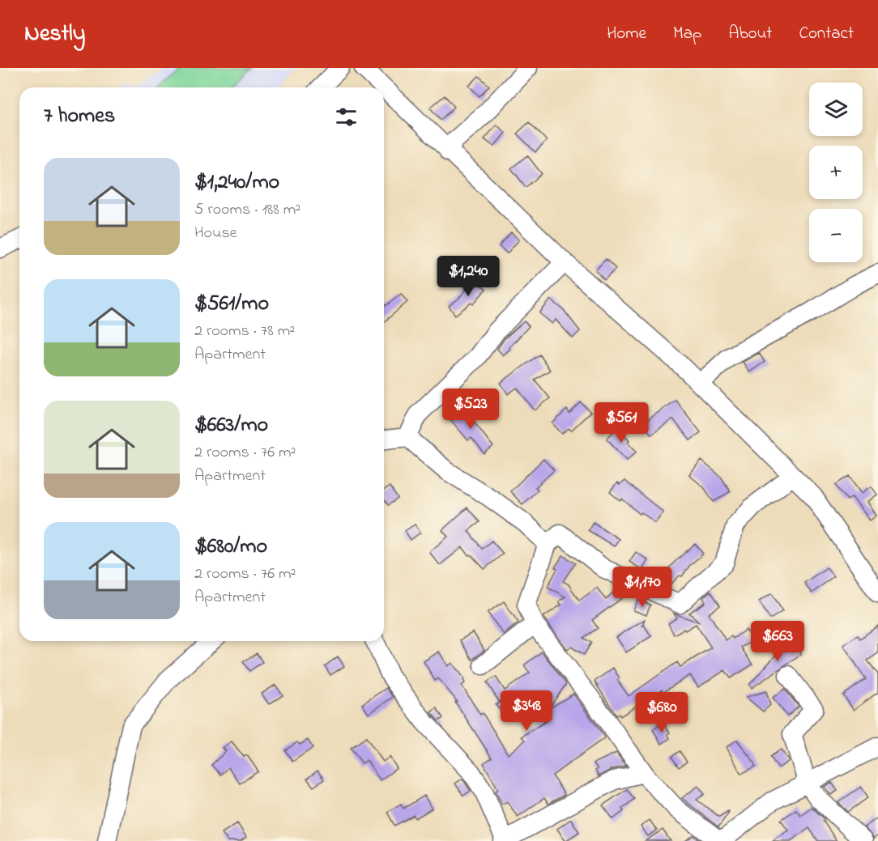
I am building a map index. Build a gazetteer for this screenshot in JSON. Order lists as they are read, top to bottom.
{
  "page": {
    "header": "Nestly",
    "nav": [
      "Home",
      "Map",
      "About",
      "Contact"
    ],
    "map_buttons": ["+", "−"],
    "heading": "7 homes",
    "list": [
      {
        "name": "$1,240/mo",
        "note": "5 rooms · 188 m² · House"
      },
      {
        "name": "$561/mo",
        "note": "2 rooms · 78 m² · Apartment"
      },
      {
        "name": "$663/mo",
        "note": "2 rooms · 76 m² · Apartment"
      },
      {
        "name": "$680/mo",
        "note": "2 rooms · 76 m² · Apartment"
      }
    ],
    "price": [
      "$1,240",
      "$523",
      "$561",
      "$1,170",
      "$663",
      "$348",
      "$680"
    ]
  }
}
